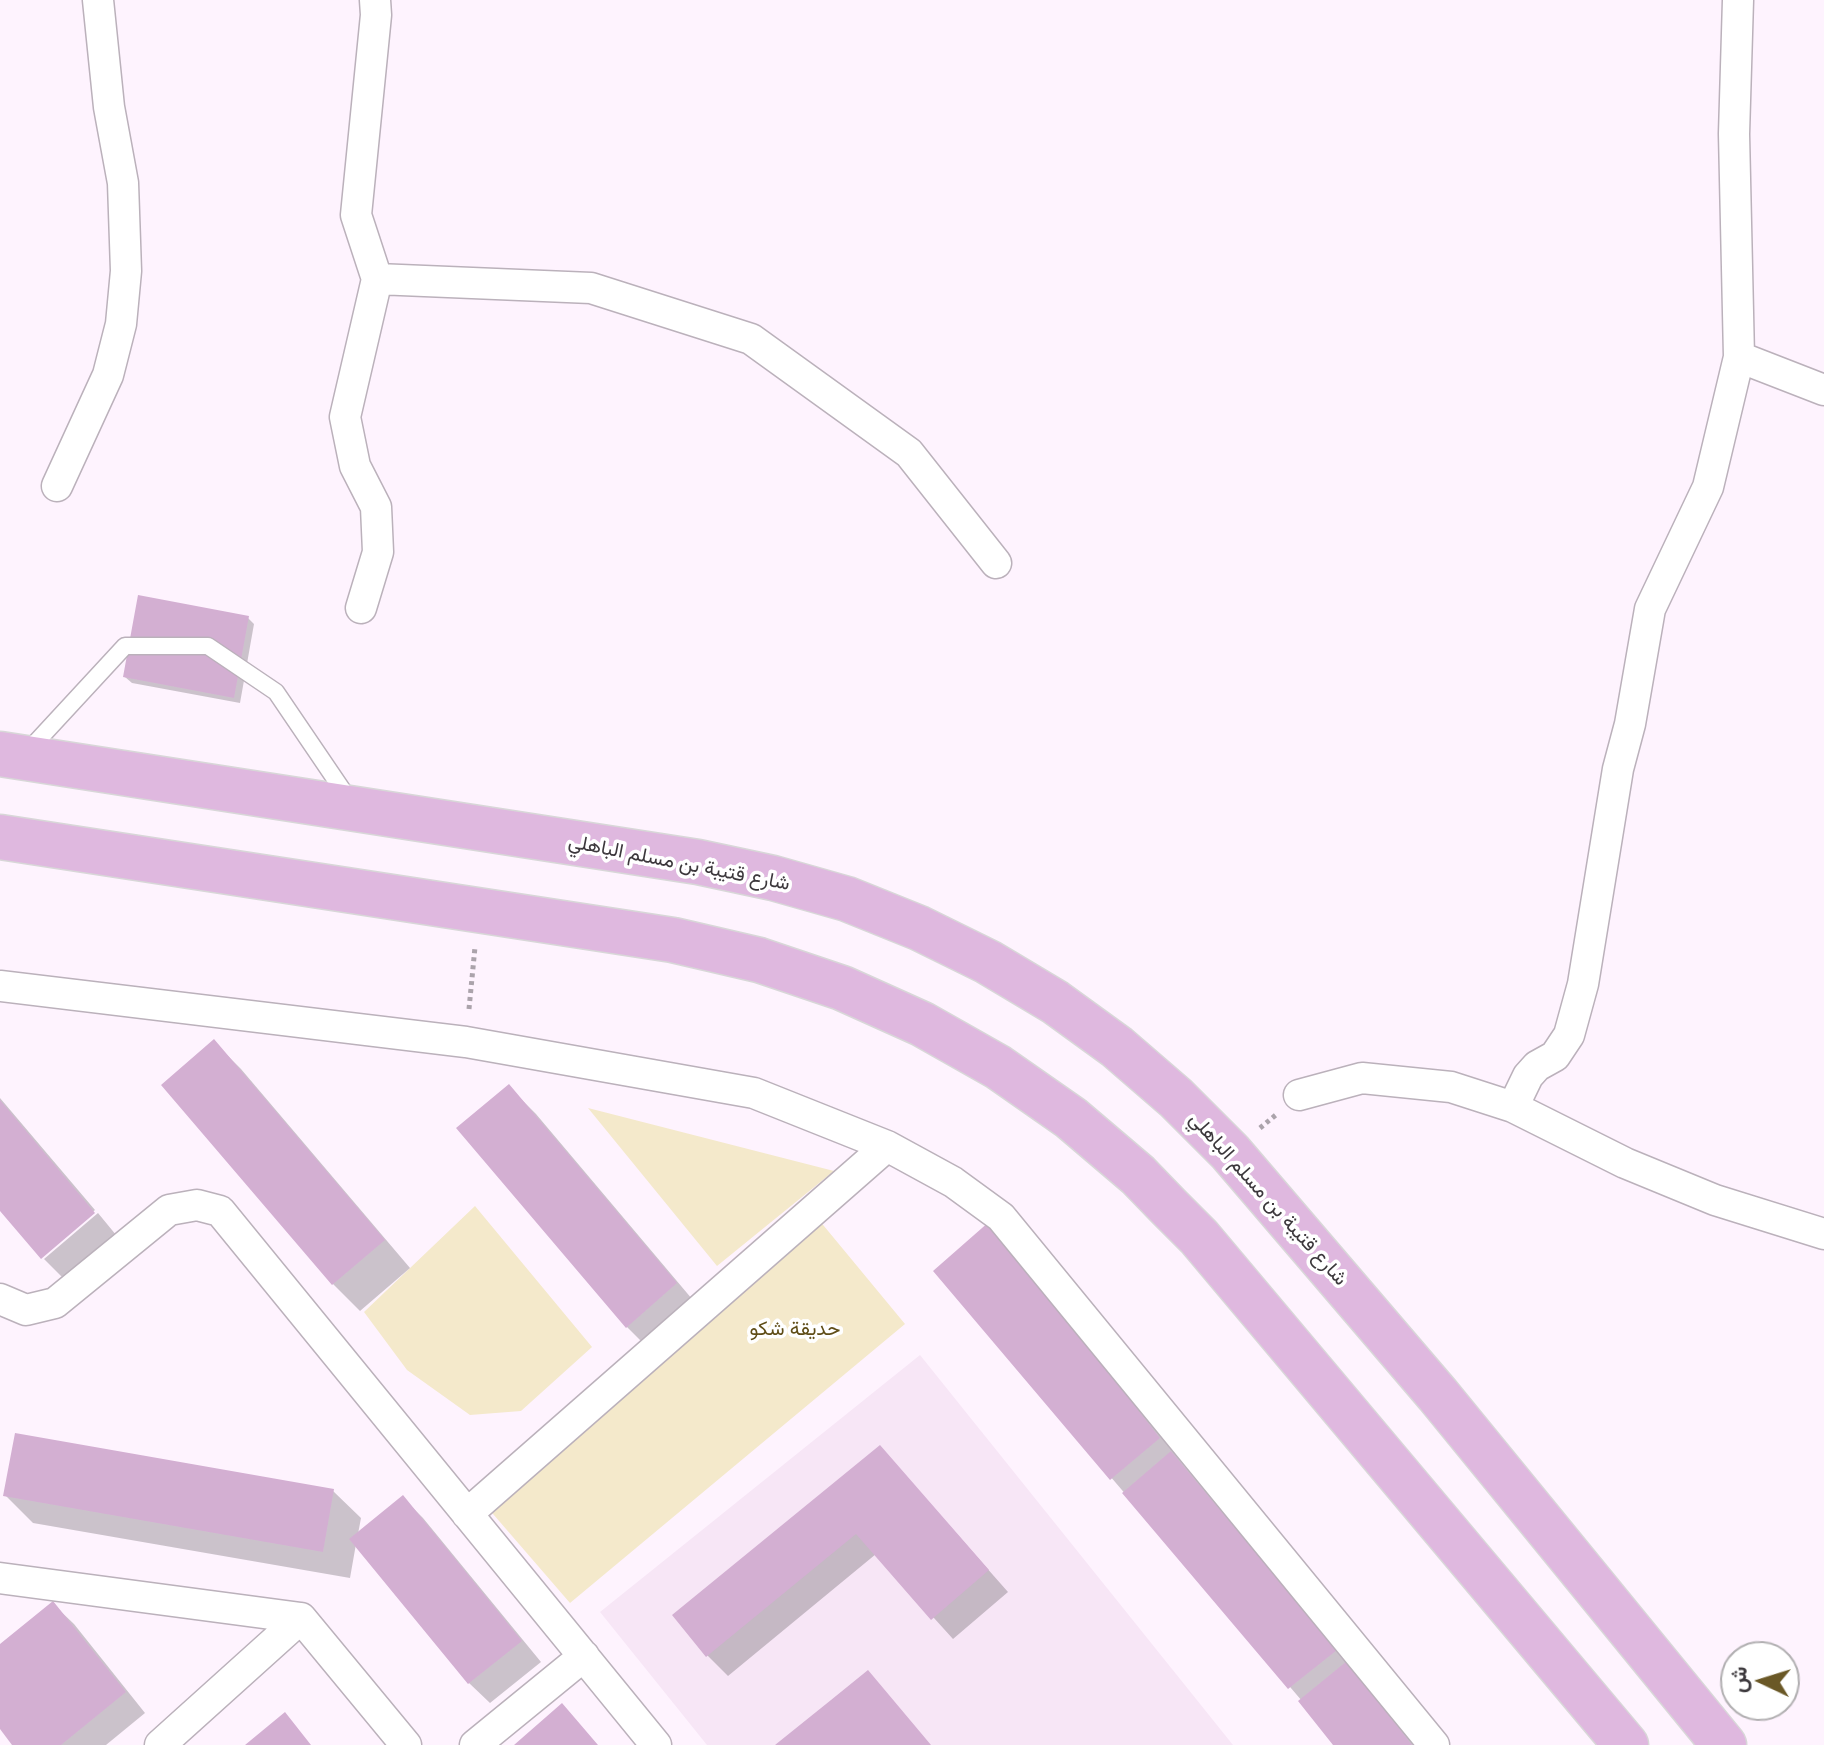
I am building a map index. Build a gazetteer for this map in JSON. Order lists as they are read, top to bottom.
{
  "streets": {
    "main road": ["شارع قتيبة بن مسلم الباهلي"]
  },
  "parks": ["حديقة شكو"],
  "north": "left"
}
